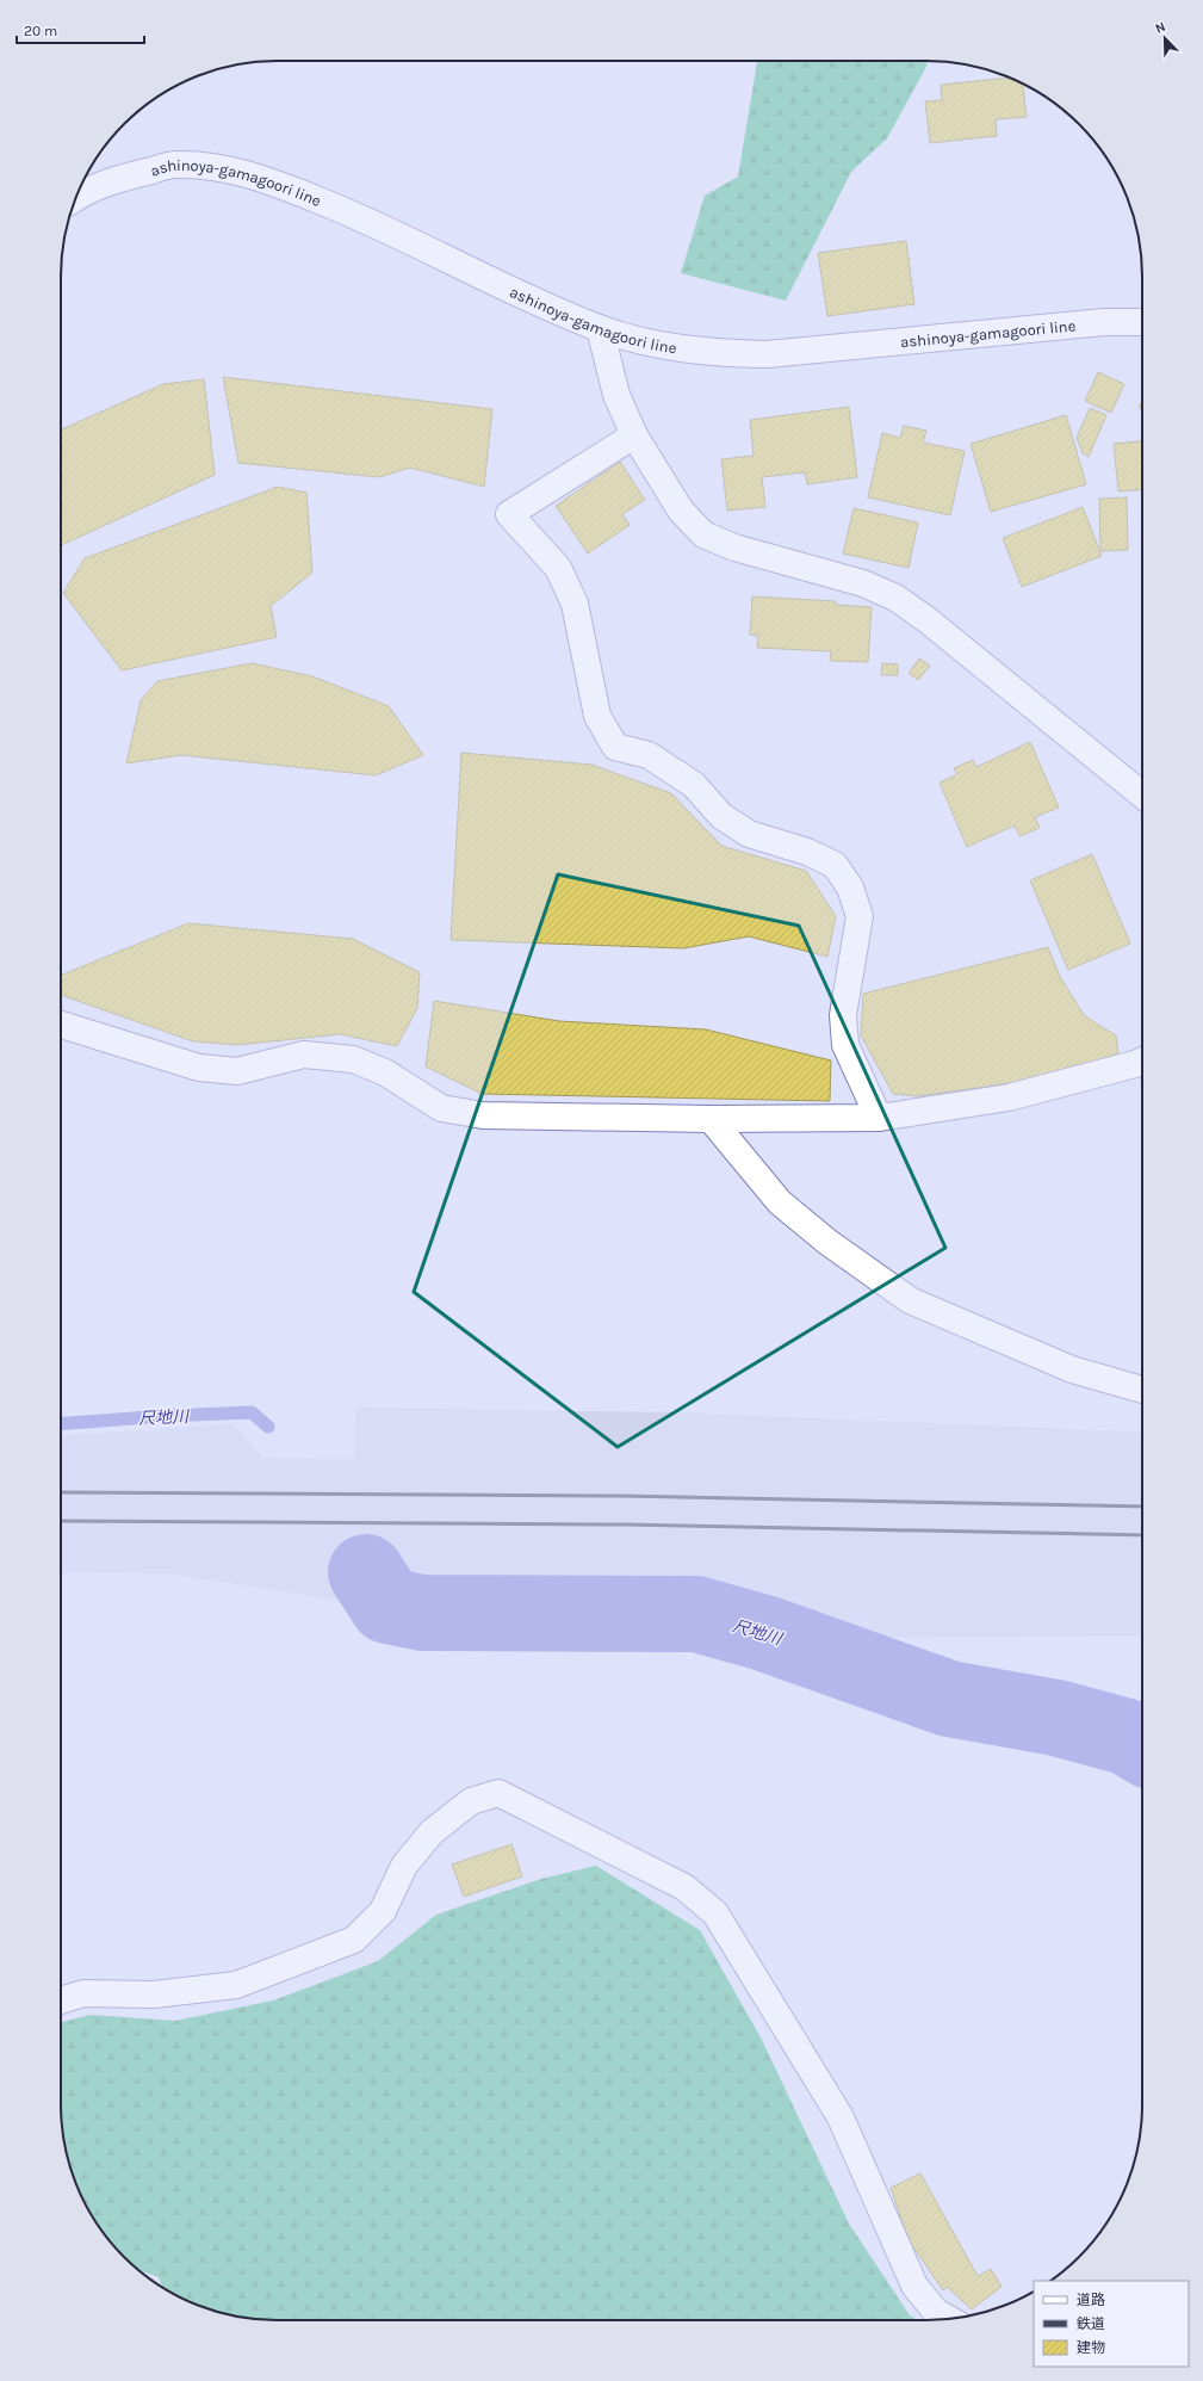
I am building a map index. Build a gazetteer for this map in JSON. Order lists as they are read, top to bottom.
{
  "streets": {
    "street": ["ashinoya-gamagoori line"]
  },
  "water": ["尺地川"],
  "legend": ["道路", "鉄道", "建物"],
  "scale_bar": "20 m",
  "north": "top left"
}
